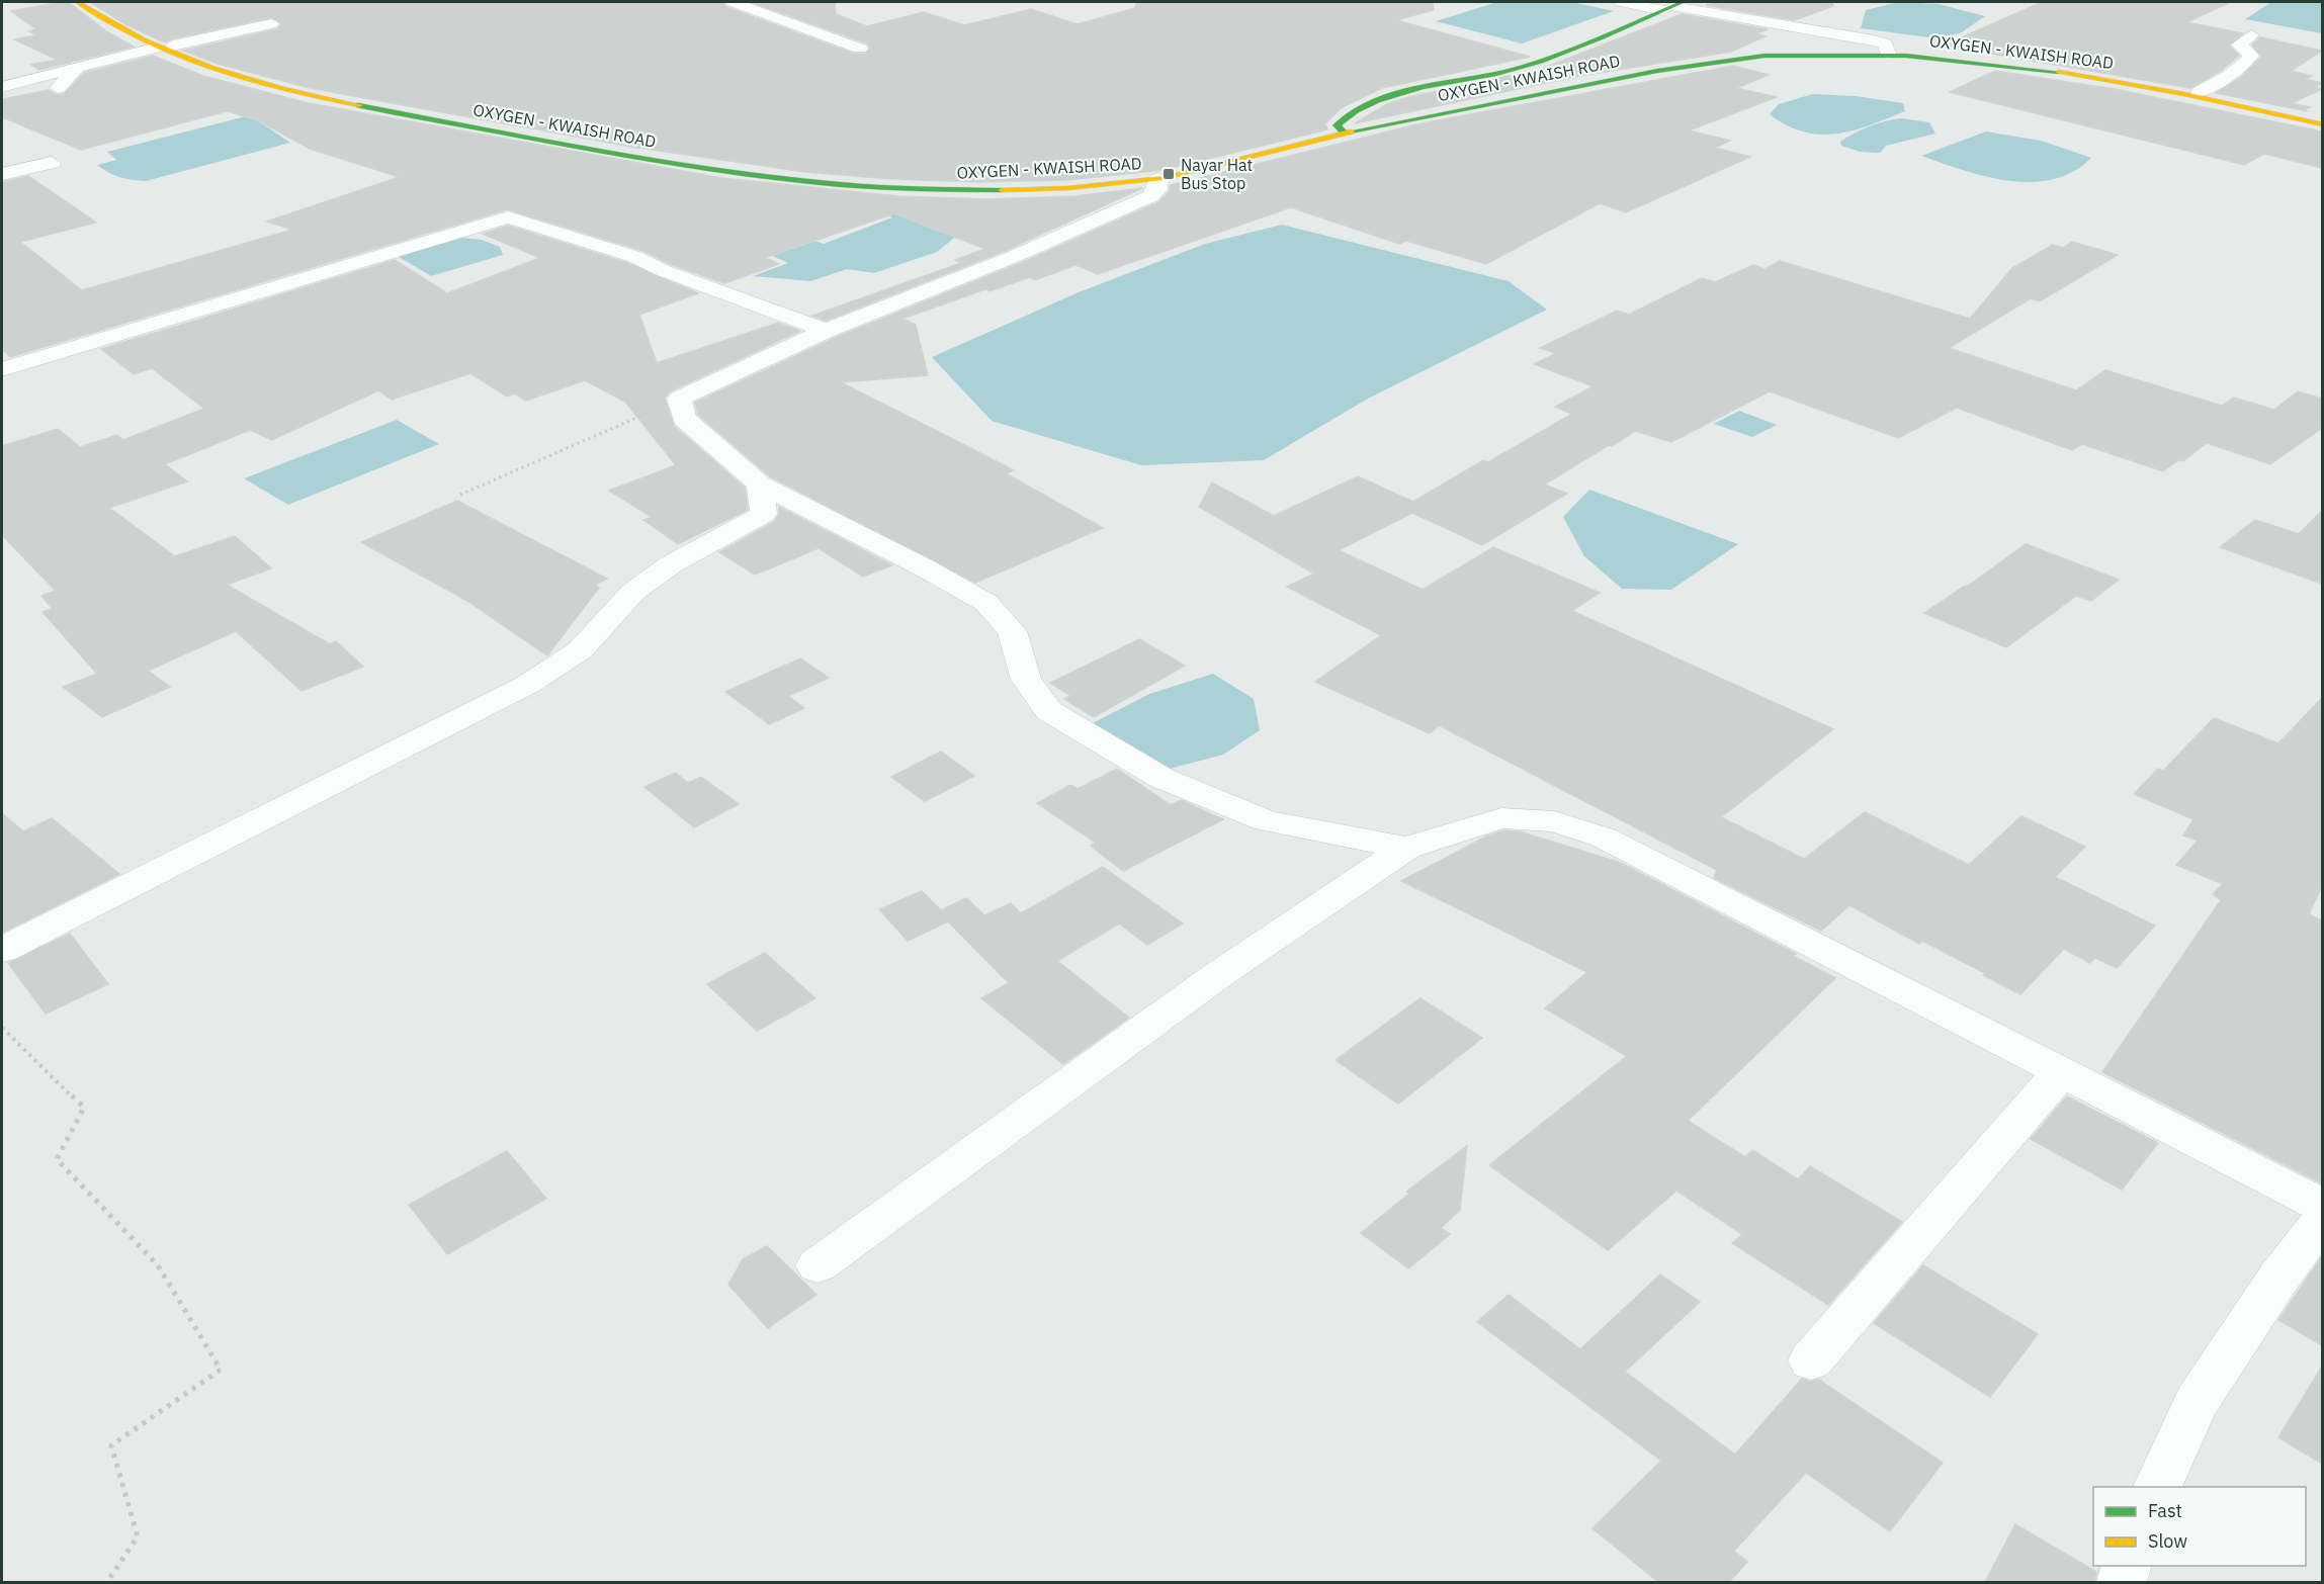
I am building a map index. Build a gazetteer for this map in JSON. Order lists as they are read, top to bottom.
{
  "streets": {
    "main road": ["OXYGEN - KWAISH ROAD"]
  },
  "places": {
    "transit": ["Nayar Hat Bus Stop"]
  },
  "legend": ["Fast", "Slow"]
}
